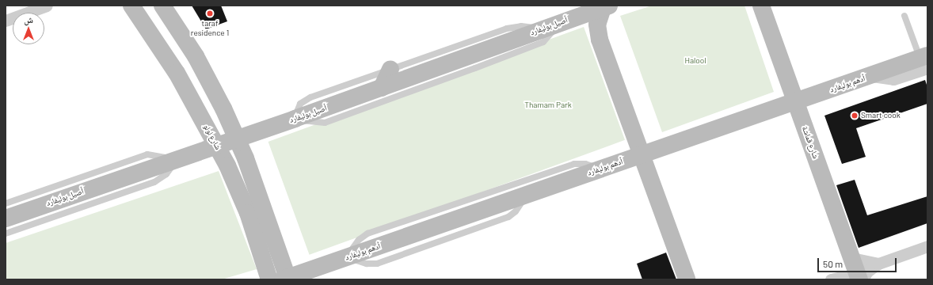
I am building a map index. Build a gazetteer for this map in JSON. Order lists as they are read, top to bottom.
{
  "streets": {
    "street": [
      "أصيل بوليفارد",
      "أدهم بوليفارد",
      "شارع لولو",
      "شارع قماشة"
    ]
  },
  "crossings": [
    ["أصيل بوليفارد", "شارع لولو"],
    ["أدهم بوليفارد", "شارع قماشة"]
  ],
  "parks": ["Halool", "Thamam Park"],
  "places": ["taraf residence 1", "Smart cook"],
  "scale_bar": "50 m",
  "north": "top"
}
